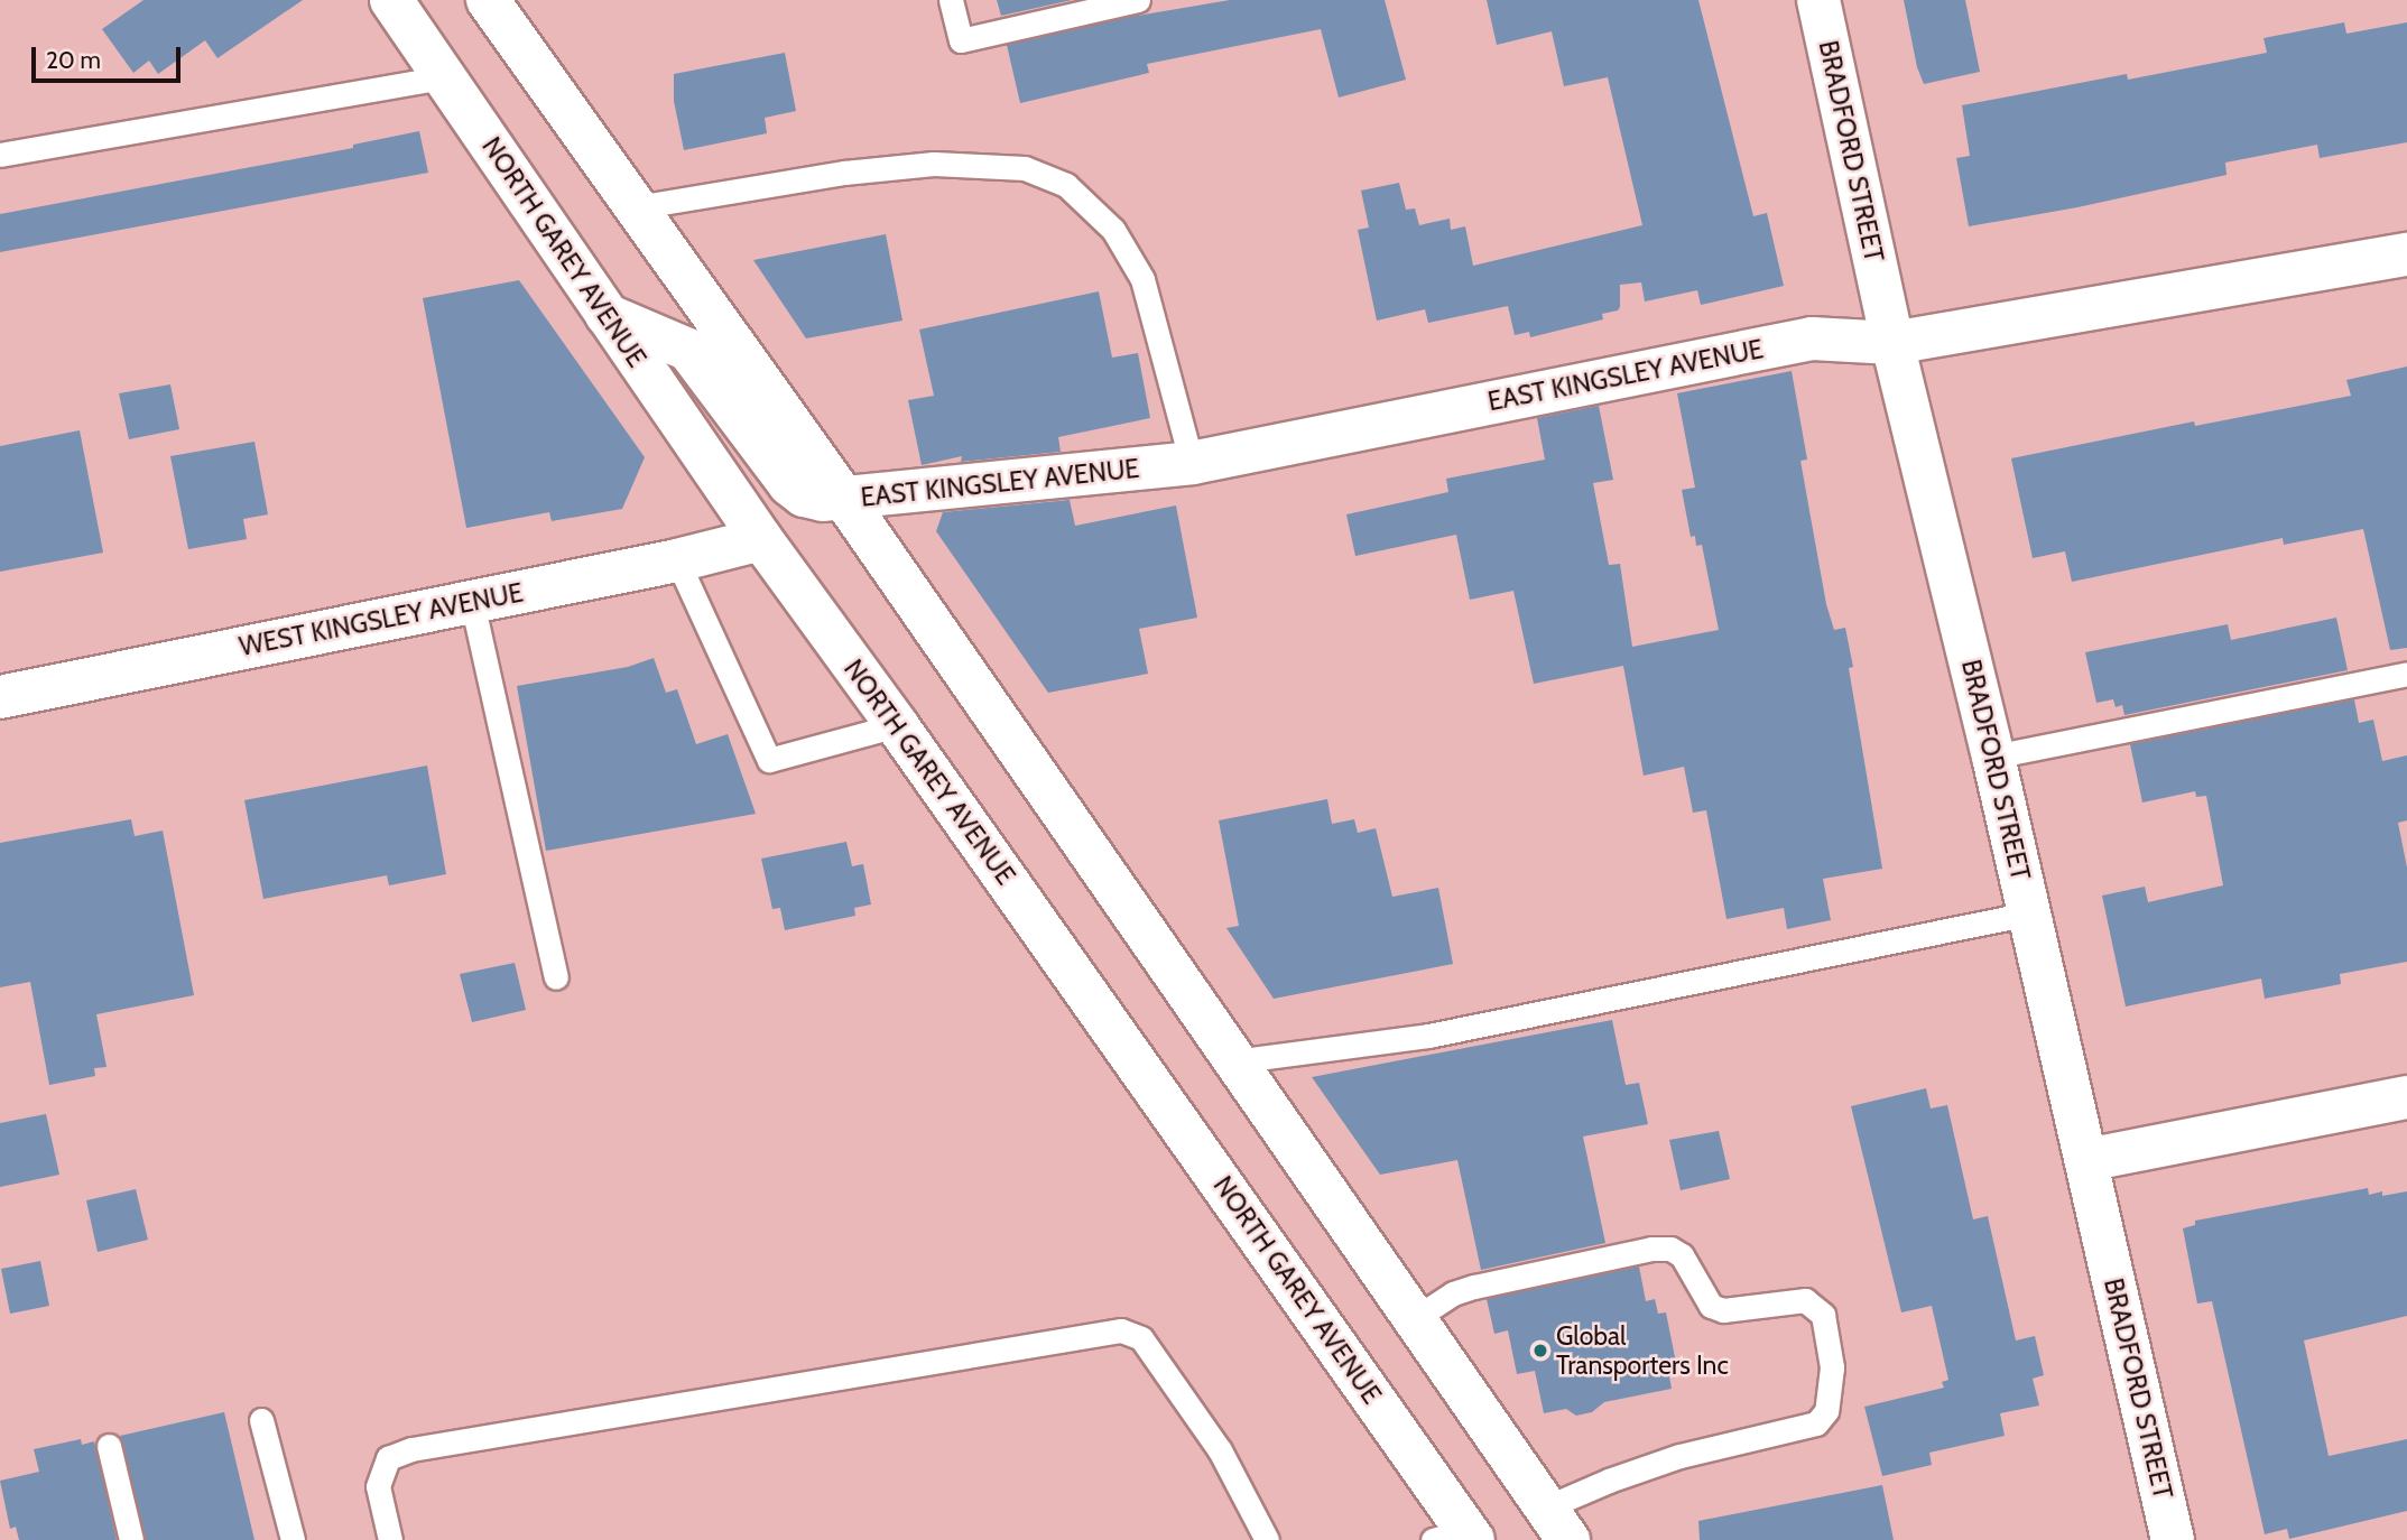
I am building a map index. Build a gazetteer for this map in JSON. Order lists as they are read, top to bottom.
{
  "streets": {
    "street": [
      "BRADFORD STREET",
      "NORTH GAREY AVENUE",
      "EAST KINGSLEY AVENUE",
      "WEST KINGSLEY AVENUE"
    ]
  },
  "crossings": [
    ["BRADFORD STREET", "EAST KINGSLEY AVENUE"],
    ["NORTH GAREY AVENUE", "EAST KINGSLEY AVENUE"],
    ["NORTH GAREY AVENUE", "WEST KINGSLEY AVENUE"]
  ],
  "places": ["Global Transporters Inc"],
  "scale_bar": "20 m"
}
